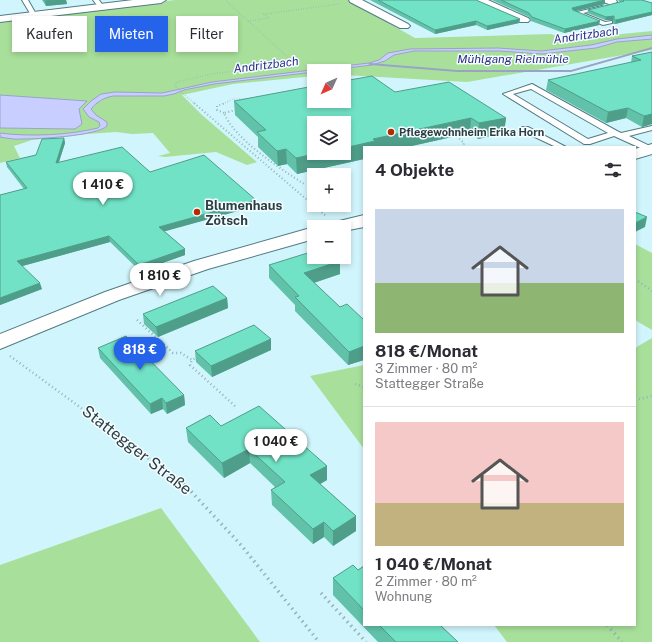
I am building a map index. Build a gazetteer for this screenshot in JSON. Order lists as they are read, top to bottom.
{
  "streets": {
    "path": ["Stattegger Straße"]
  },
  "water": ["Andritzbach", "Mühlgang Rielmühle"],
  "places": ["Pflegewohnheim Erika Horn", "Blumenhaus Zötsch"],
  "north": "bottom left",
  "page": {
    "chip": ["Kaufen", "Mieten", "Filter"],
    "map_buttons": ["+", "−"],
    "heading": "4 Objekte",
    "price": [
      "1 410 €",
      "1 810 €",
      "818 €",
      "1 040 €"
    ],
    "list": [
      {
        "name": "818 €/Monat",
        "note": "3 Zimmer · 80 m² · Stattegger Straße"
      },
      {
        "name": "1 040 €/Monat",
        "note": "2 Zimmer · 80 m² · Wohnung"
      }
    ]
  }
}
